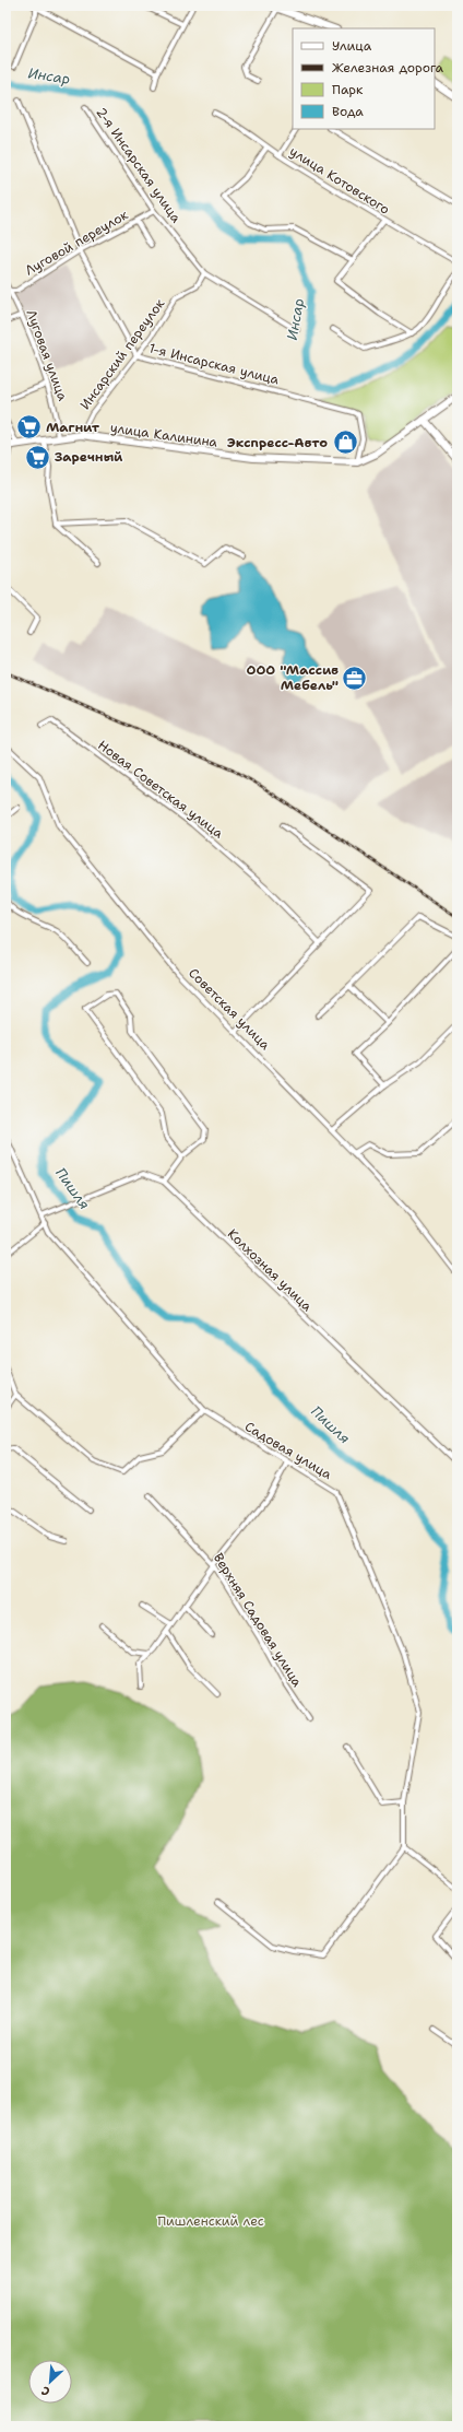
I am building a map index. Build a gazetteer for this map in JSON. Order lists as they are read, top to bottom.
{
  "streets": {
    "main road": ["улица Калинина"],
    "street": [
      "2-я Инсарская улица",
      "улица Котовского",
      "Луговой переулок",
      "Инсарский переулок",
      "Луговая улица",
      "1-я Инсарская улица",
      "Новая Советская улица",
      "Советская улица",
      "Колхозная улица",
      "Садовая улица",
      "Верхняя Садовая улица"
    ]
  },
  "crossings": [
    ["2-я Инсарская улица", "Луговой переулок"],
    ["2-я Инсарская улица", "Инсарский переулок"],
    ["Луговой переулок", "Луговая улица"],
    ["Луговой переулок", "1-я Инсарская улица"],
    ["Инсарский переулок", "1-я Инсарская улица"],
    ["Инсарский переулок", "улица Калинина"],
    ["Луговая улица", "улица Калинина"],
    ["1-я Инсарская улица", "улица Калинина"],
    ["Колхозная улица", "Садовая улица"]
  ],
  "water": ["Инсар", "Пишля"],
  "parks": ["Пишленский лес"],
  "places": {
    "supermarket": ["Магнит", "Заречный"],
    "shop": ["Экспресс-Авто"],
    "office": ["ООО \"Массив Мебель\""]
  },
  "legend": [
    "Улица",
    "Железная дорога",
    "Парк",
    "Вода"
  ],
  "north": "bottom left"
}
